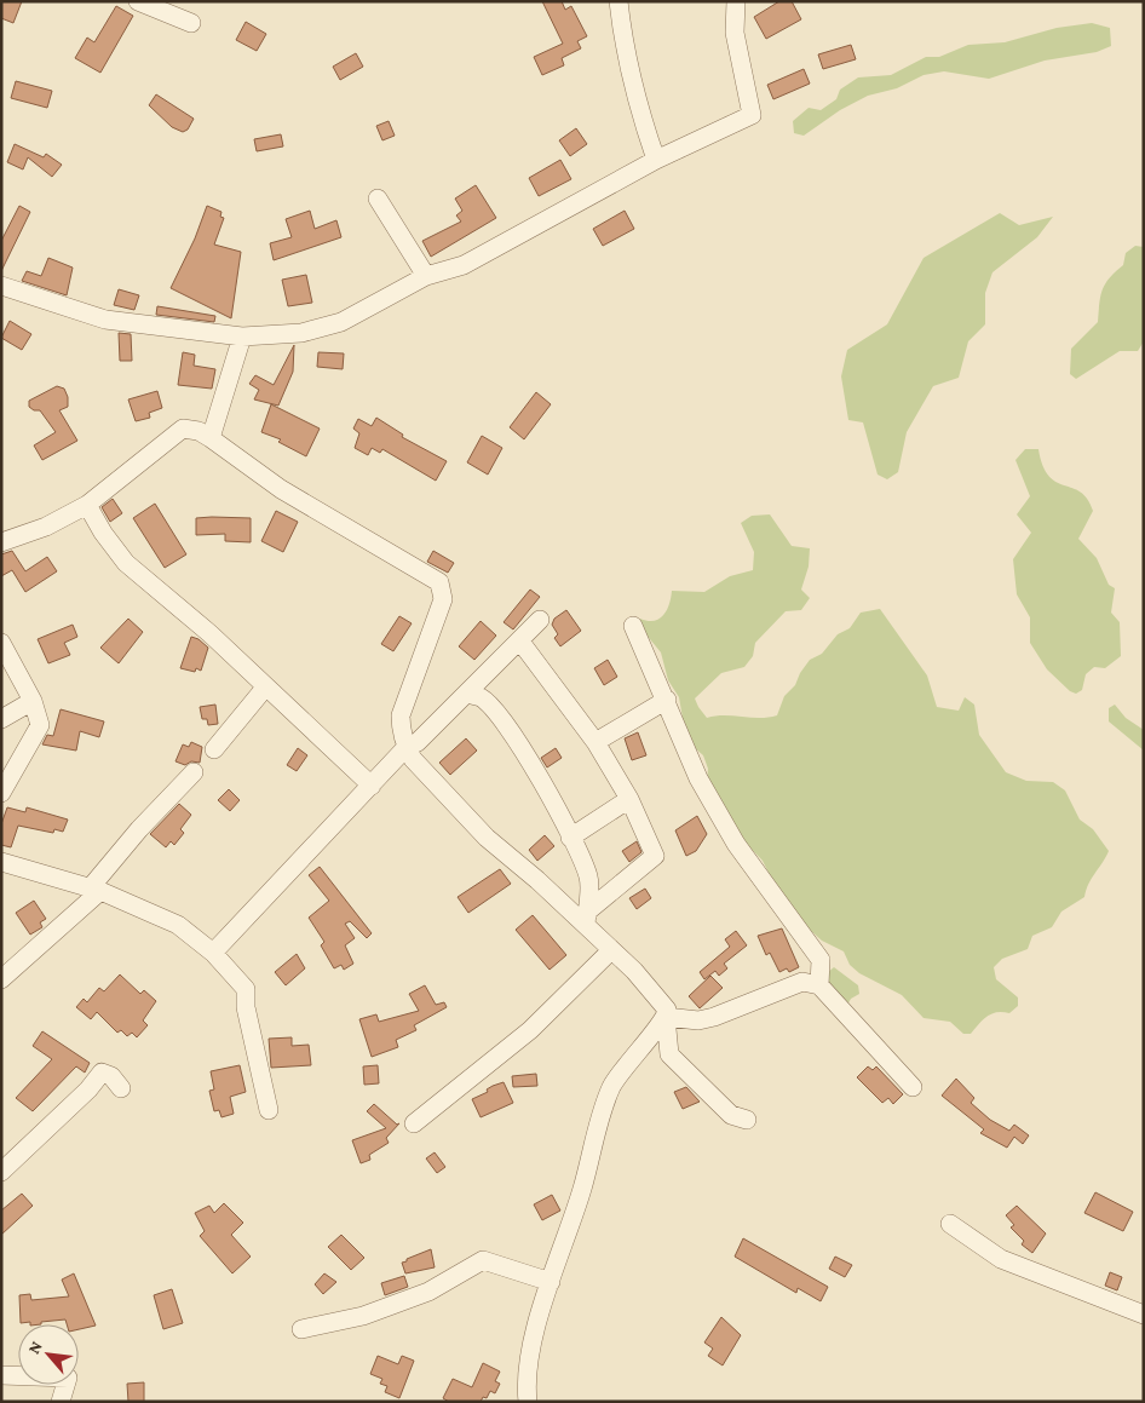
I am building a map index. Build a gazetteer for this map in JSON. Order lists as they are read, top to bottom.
{
  "north": "top left"
}
